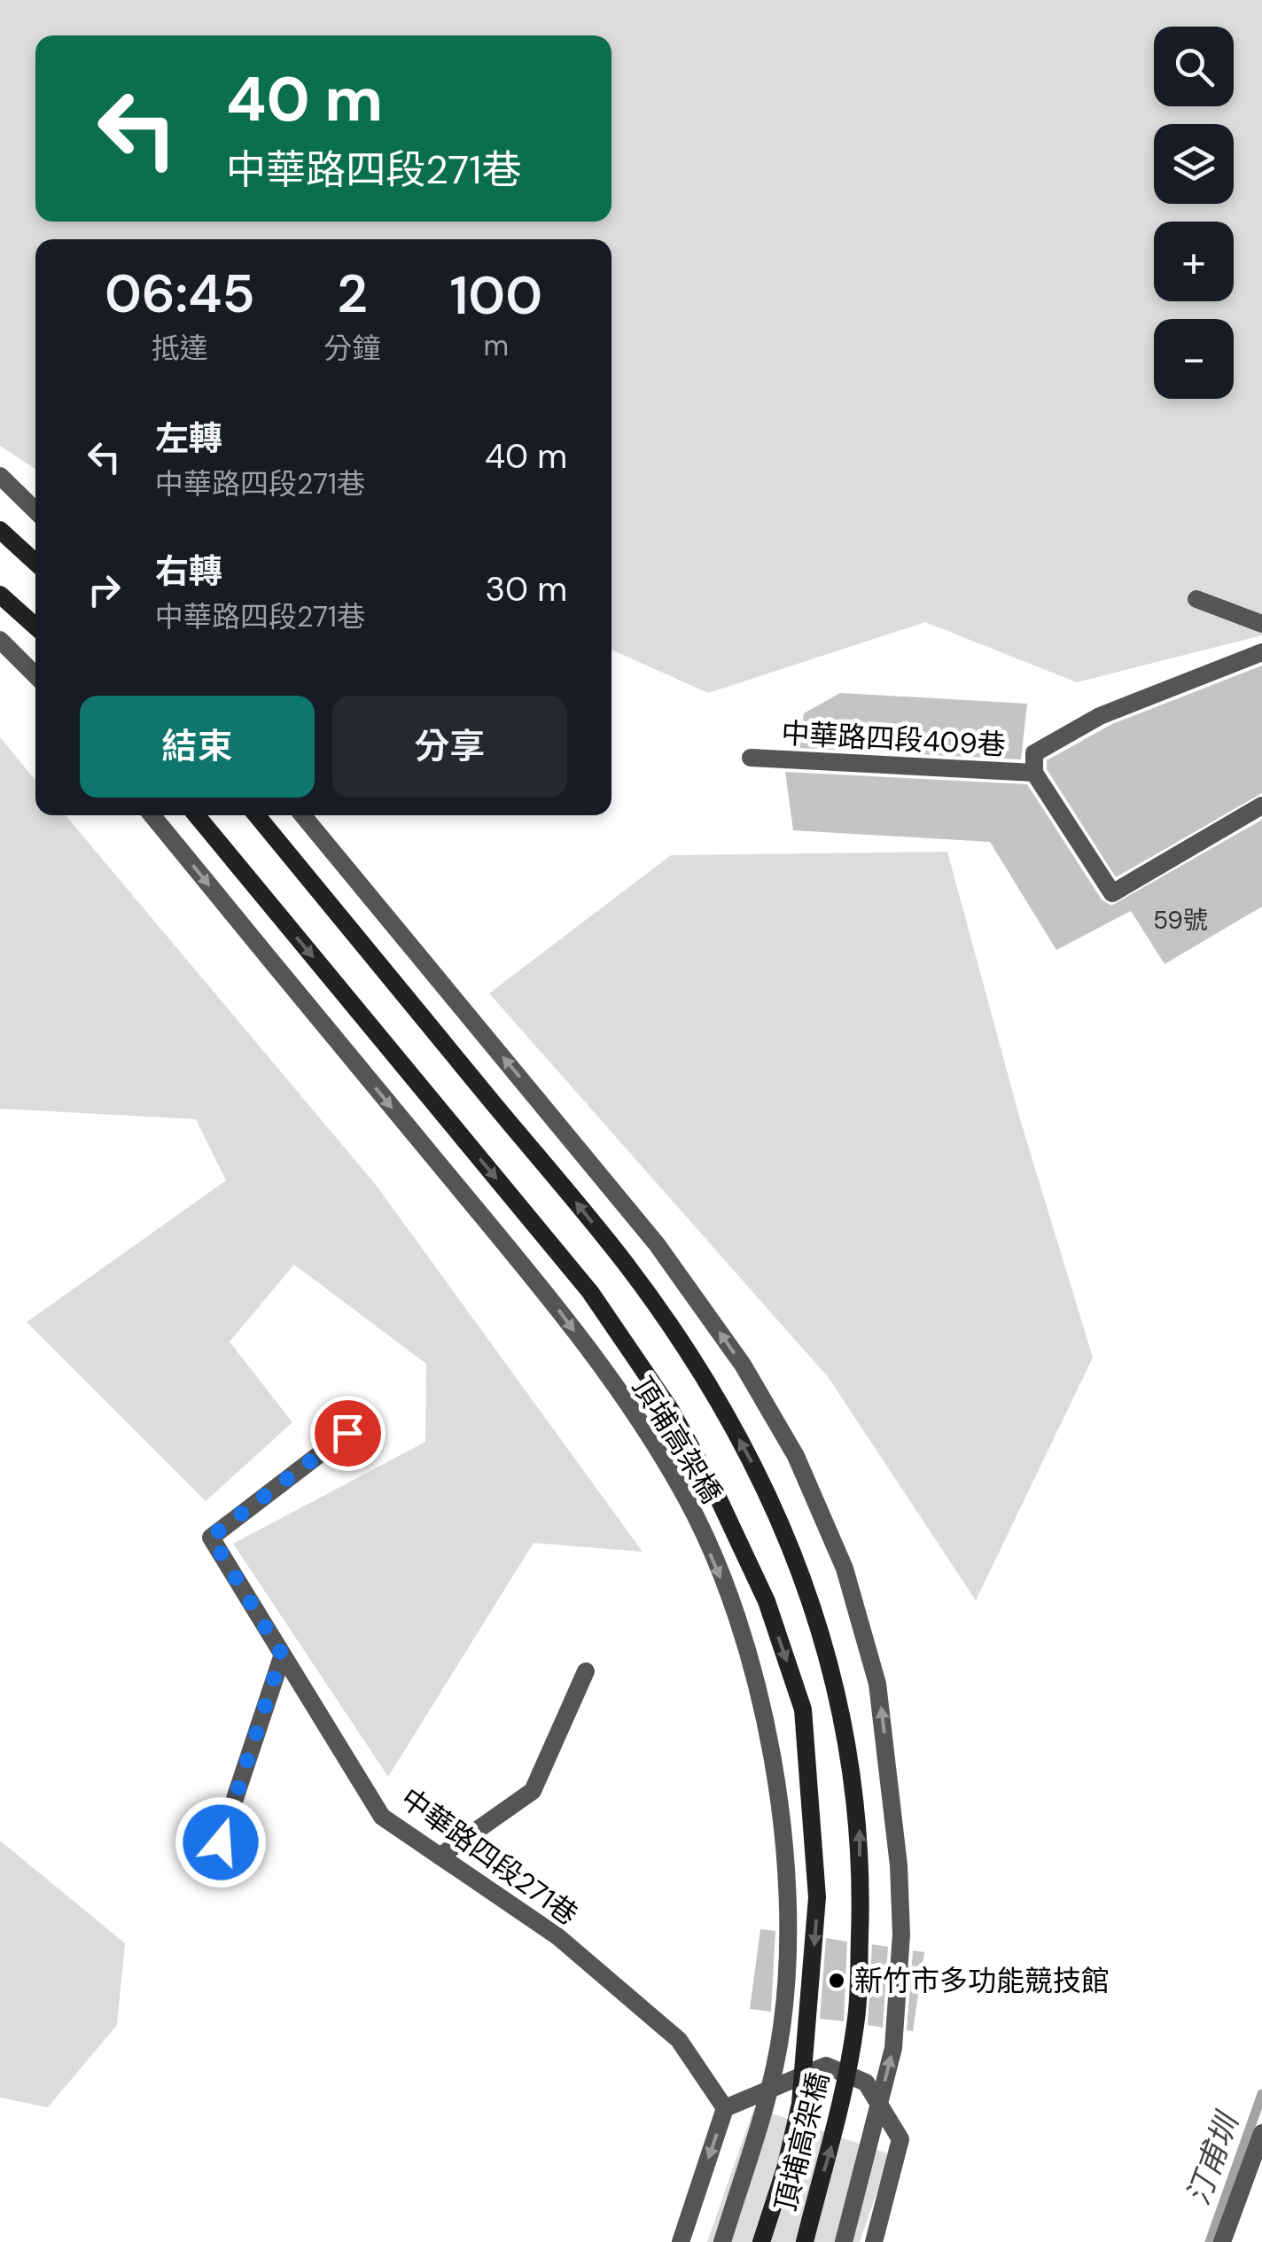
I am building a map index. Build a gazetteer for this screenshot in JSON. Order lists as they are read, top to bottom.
{
  "streets": {
    "street": ["頂埔高架橋"],
    "lane": ["中華路四段409巷", "中華路四段271巷"]
  },
  "water": ["汀甫圳"],
  "places": ["新竹市多功能競技館"],
  "house_numbers": ["59號"],
  "page": {
    "map_buttons": ["+", "−"],
    "turn": ["40 m", "中華路四段271巷"],
    "eta": [
      "06:45",
      "抵達",
      "2",
      "分鐘",
      "100",
      "m"
    ],
    "list": [
      {
        "name": "左轉",
        "note": "中華路四段271巷",
        "value": "40 m"
      },
      {
        "name": "右轉",
        "note": "中華路四段271巷",
        "value": "30 m"
      }
    ],
    "buttons": ["結束", "分享"]
  }
}
